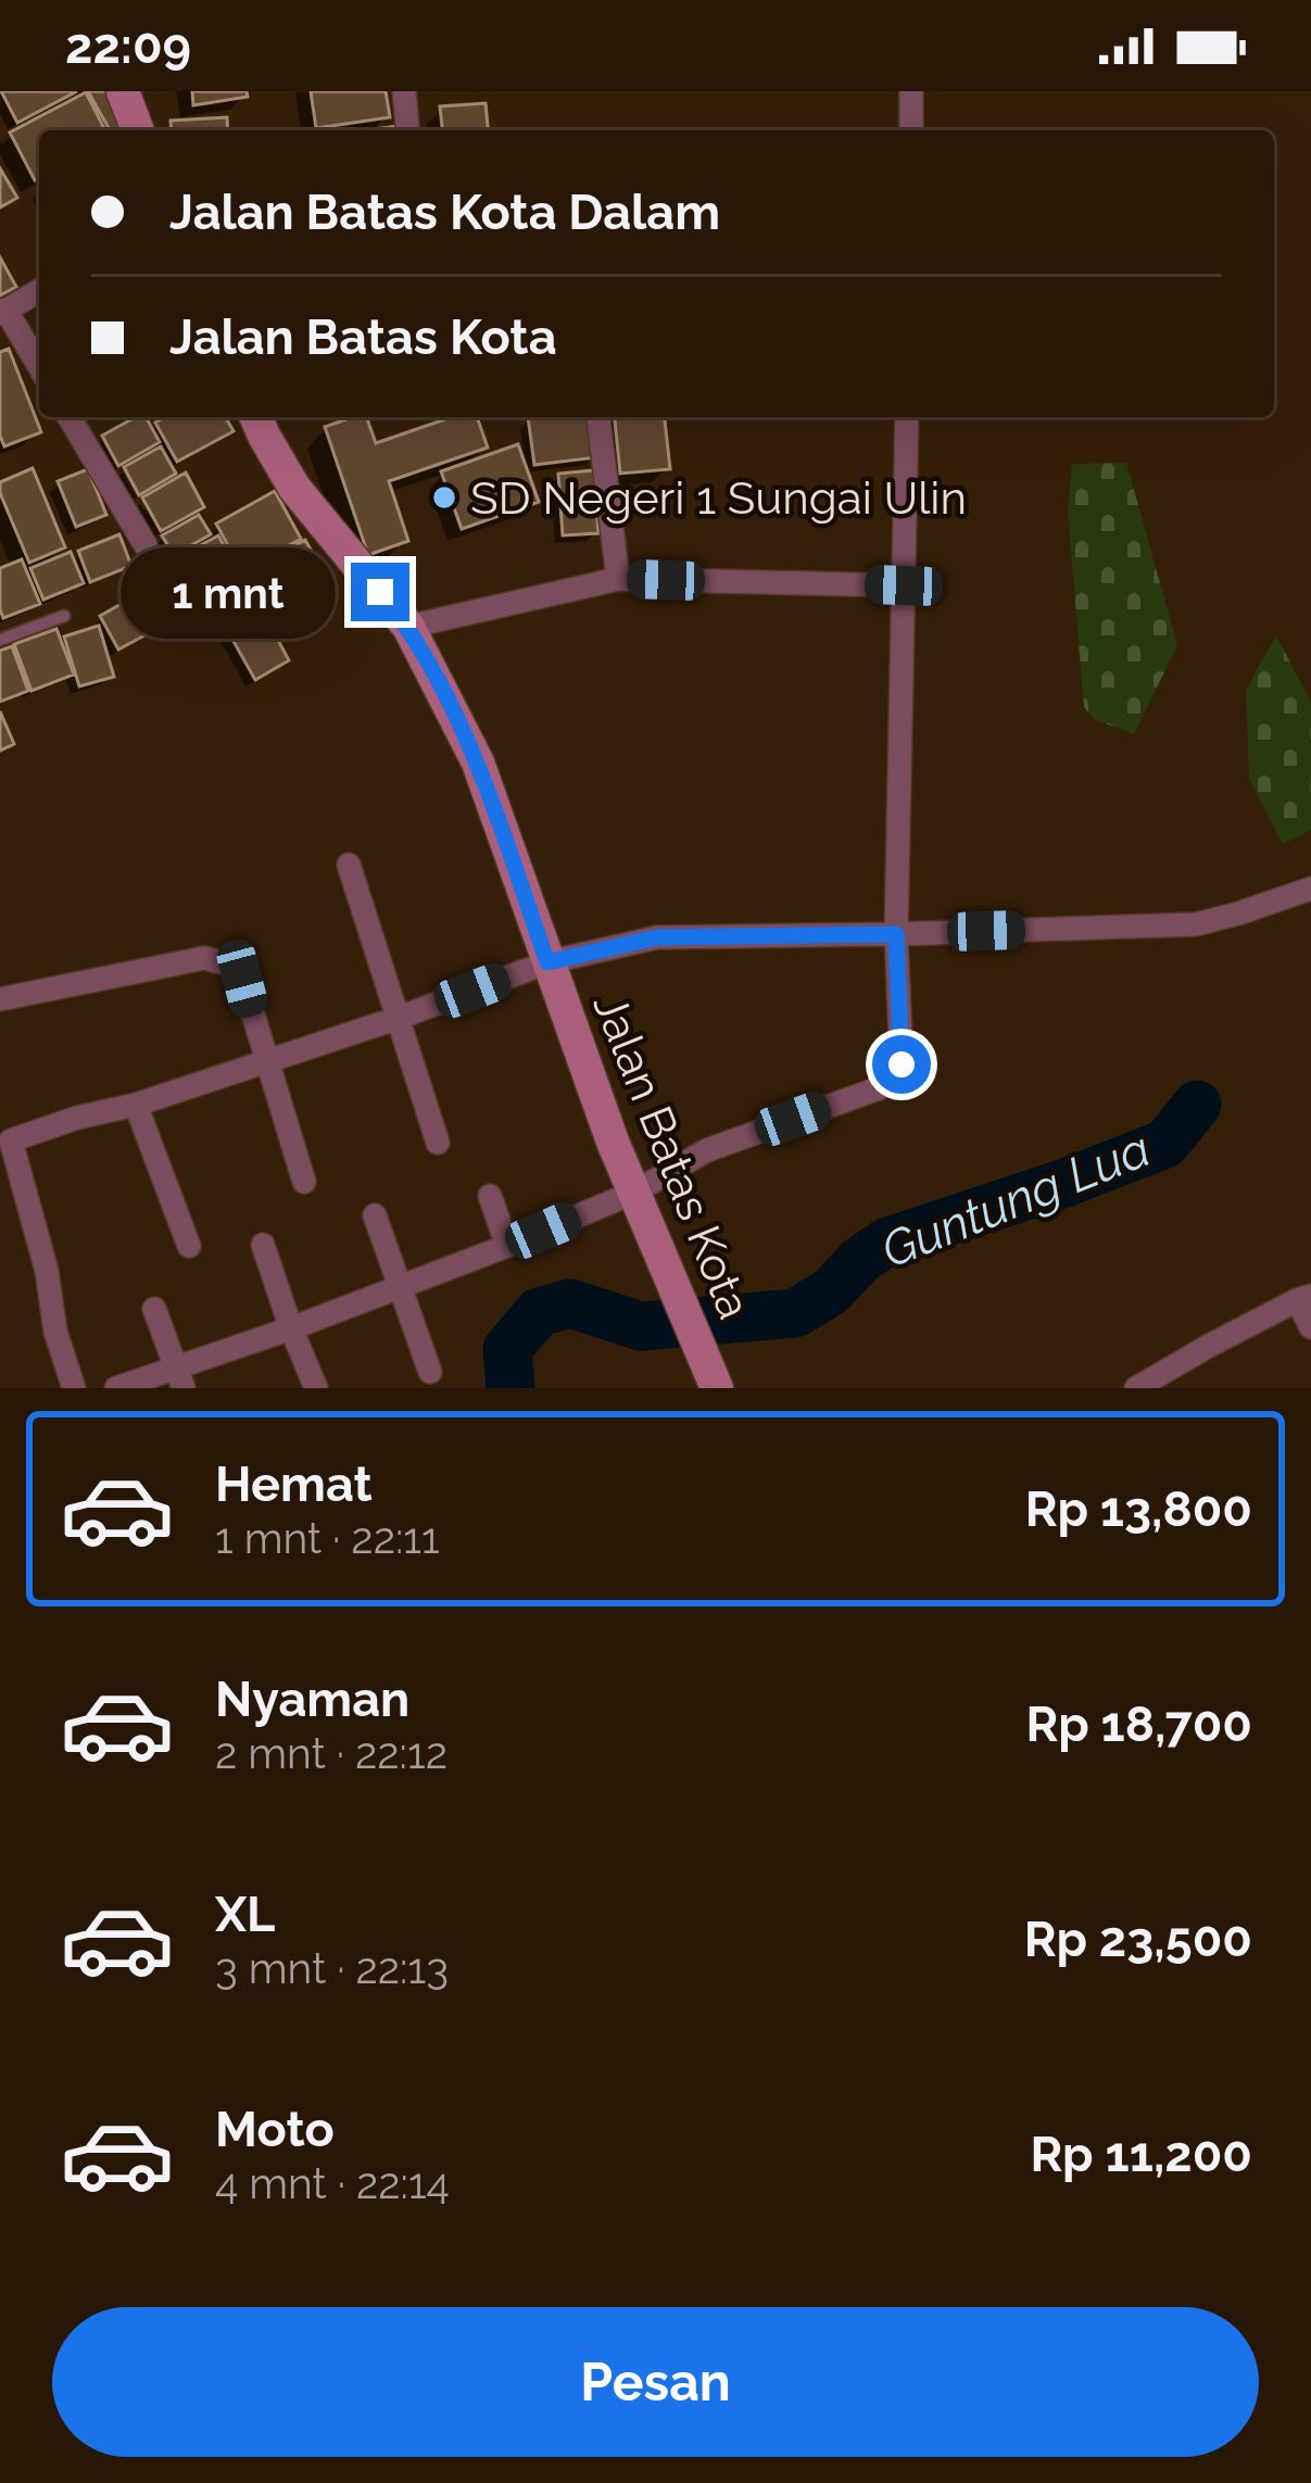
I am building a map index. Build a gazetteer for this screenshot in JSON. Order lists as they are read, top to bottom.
{
  "streets": {
    "street": ["Jalan Batas Kota"]
  },
  "water": ["Guntung Lua"],
  "places": ["SD Negeri 1 Sungai Ulin"],
  "page": {
    "status": "22:09",
    "banner": ["Jalan Batas Kota Dalam", "Jalan Batas Kota"],
    "bubble": "1 mnt",
    "list": [
      {
        "name": "Hemat",
        "note": "1 mnt · 22:11",
        "value": "Rp 13,800"
      },
      {
        "name": "Nyaman",
        "note": "2 mnt · 22:12",
        "value": "Rp 18,700"
      },
      {
        "name": "XL",
        "note": "3 mnt · 22:13",
        "value": "Rp 23,500"
      },
      {
        "name": "Moto",
        "note": "4 mnt · 22:14",
        "value": "Rp 11,200"
      }
    ],
    "buttons": "Pesan"
  }
}
